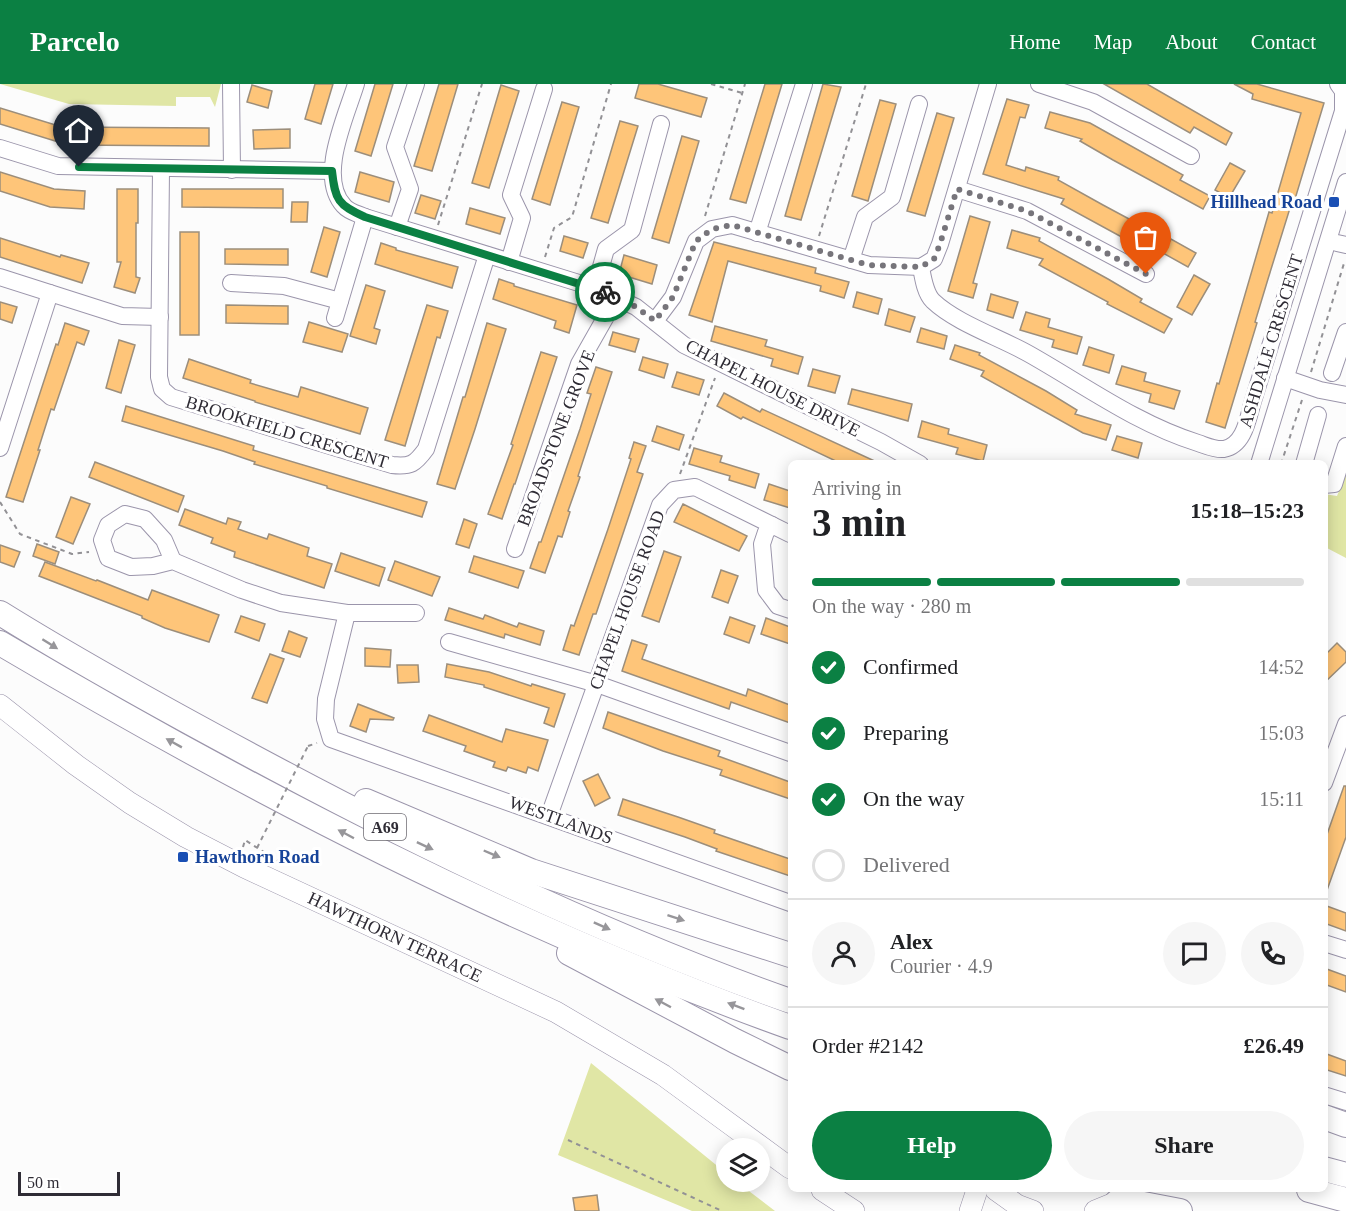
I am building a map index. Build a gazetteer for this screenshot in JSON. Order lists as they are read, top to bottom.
{
  "streets": {
    "highway": ["A69"],
    "main road": ["HAWTHORN TERRACE"],
    "street": [
      "ASHDALE CRESCENT",
      "CHAPEL HOUSE DRIVE",
      "BROOKFIELD CRESCENT",
      "BROADSTONE GROVE",
      "CHAPEL HOUSE ROAD",
      "WESTLANDS"
    ]
  },
  "crossings": [
    ["CHAPEL HOUSE DRIVE", "BROOKFIELD CRESCENT"],
    ["CHAPEL HOUSE DRIVE", "BROADSTONE GROVE"],
    ["CHAPEL HOUSE ROAD", "WESTLANDS"]
  ],
  "places": {
    "transit": ["Hillhead Road", "Hawthorn Road"]
  },
  "scale_bar": "50 m",
  "page": {
    "header": "Parcelo",
    "nav": [
      "Home",
      "Map",
      "About",
      "Contact"
    ],
    "heading": ["3 min", "Arriving in", "15:18–15:23"],
    "panel": [
      "Alex",
      "Courier · 4.9",
      "Order #2142",
      "£26.49"
    ],
    "bar": "On the way · 280 m",
    "list": [
      ["Confirmed", "14:52"],
      ["Preparing", "15:03"],
      ["On the way", "15:11"],
      "Delivered"
    ],
    "buttons": ["Help", "Share"],
    "scale": "50 m"
  }
}
